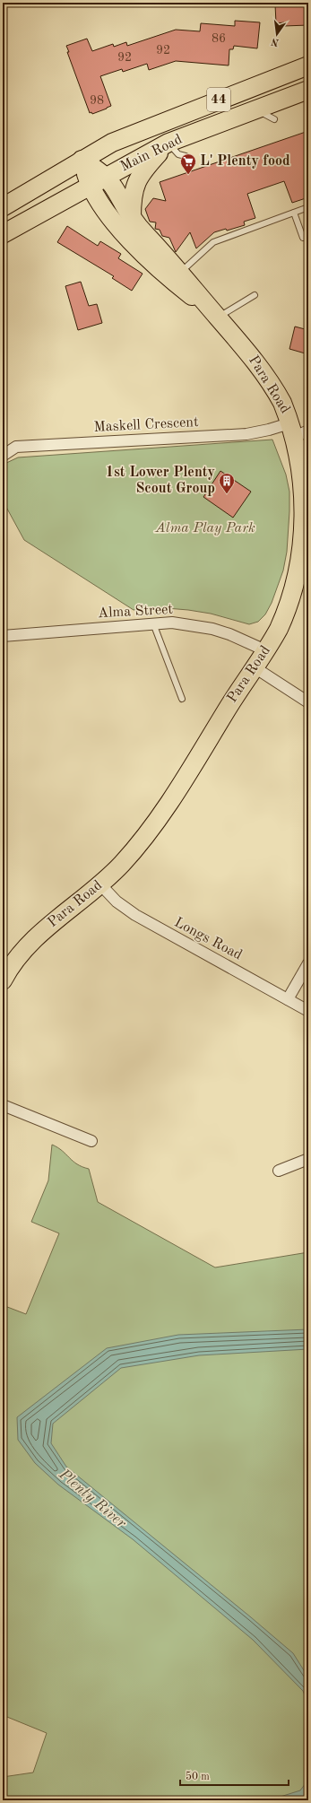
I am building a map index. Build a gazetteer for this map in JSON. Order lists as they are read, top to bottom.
{
  "streets": {
    "main road": ["44", "Main Road", "Para Road"],
    "street": ["Maskell Crescent", "Alma Street", "Longs Road"]
  },
  "crossings": [
    ["Main Road", "Para Road"],
    ["Para Road", "Maskell Crescent"],
    ["Para Road", "Alma Street"],
    ["Para Road", "Longs Road"]
  ],
  "water": ["Plenty River"],
  "parks": ["Alma Play Park"],
  "places": {
    "supermarket": ["L' Plenty food"],
    "building": ["1st Lower Plenty Scout Group"]
  },
  "house_numbers": [
    "86",
    "92",
    "92",
    "98"
  ],
  "scale_bar": "50 m",
  "north": "bottom"
}
